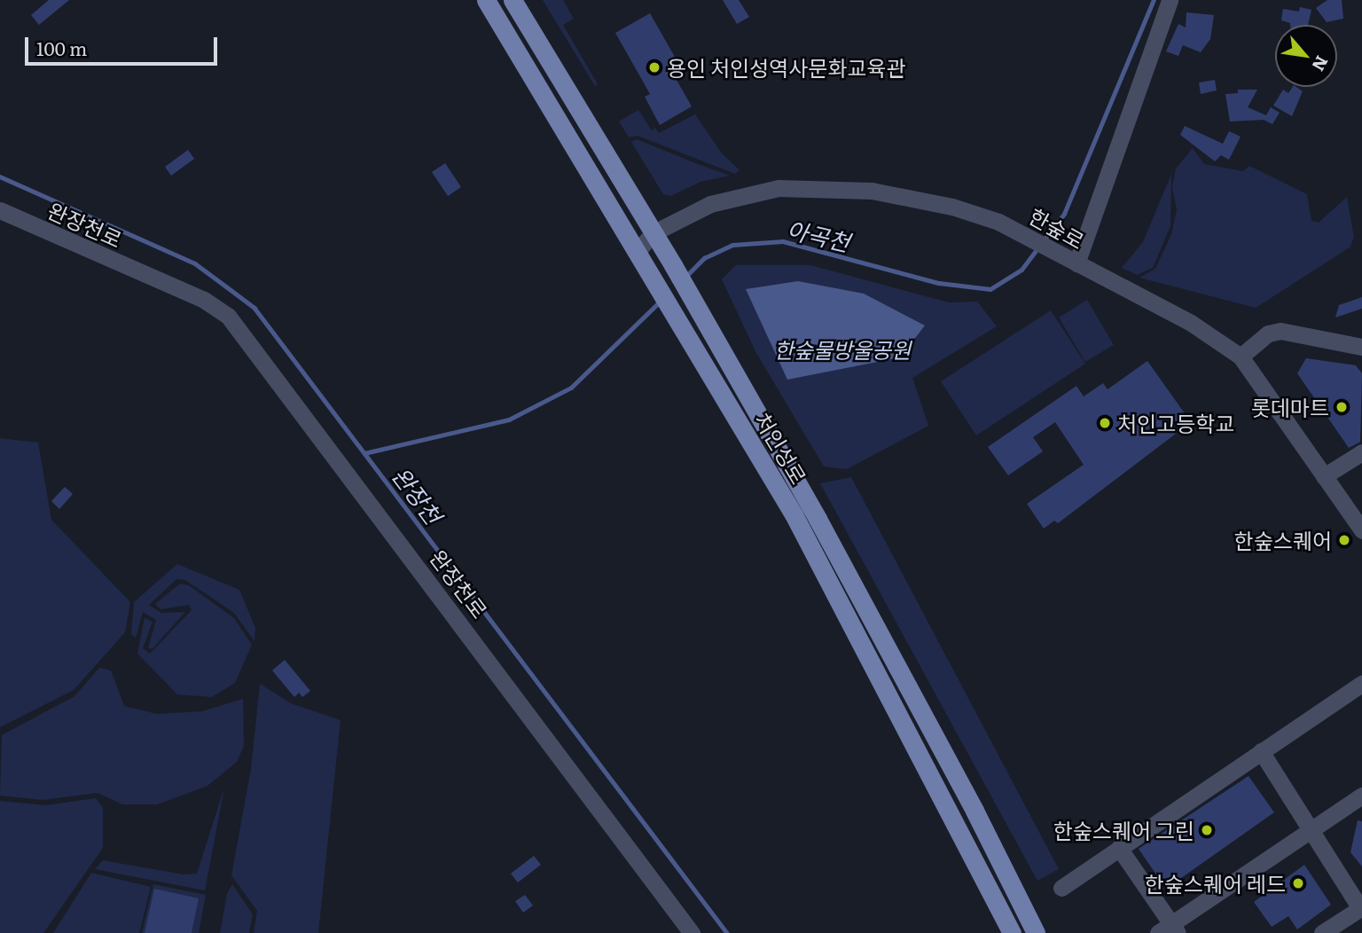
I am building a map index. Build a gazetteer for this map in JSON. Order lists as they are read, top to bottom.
{
  "streets": {
    "main road": ["처인성로"],
    "street": ["완장천로", "한숲로"]
  },
  "crossings": [
    ["한숲로", "처인성로"]
  ],
  "water": ["아곡천", "완장천"],
  "parks": ["한숲물방울공원"],
  "places": [
    "용인 처인성역사문화교육관",
    "롯데마트",
    "처인고등학교",
    "한숲스퀘어",
    "한숲스퀘어 그린",
    "한숲스퀘어 레드"
  ],
  "scale_bar": "100 m",
  "north": "bottom right"
}
